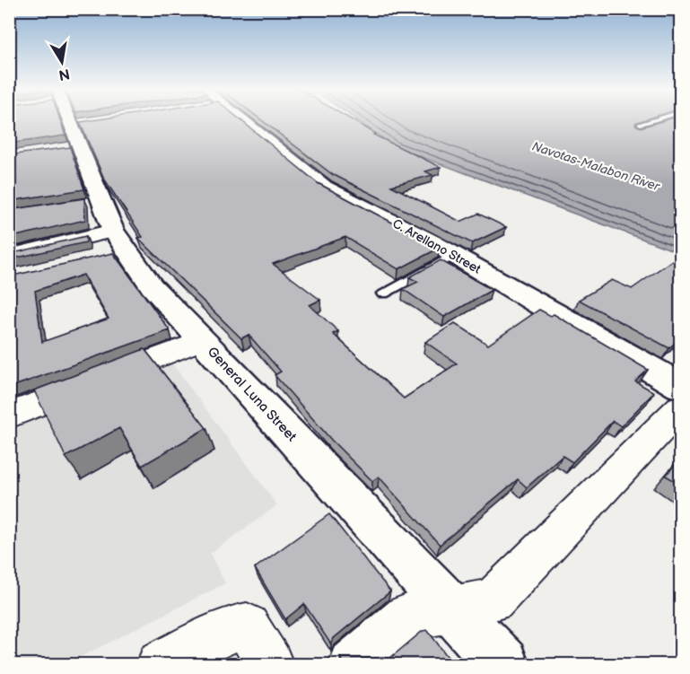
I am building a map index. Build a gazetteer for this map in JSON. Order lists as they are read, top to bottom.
{
  "streets": {
    "main road": ["C. Arellano Street", "General Luna Street"]
  },
  "water": ["Navotas-Malabon River"],
  "north": "bottom"
}
